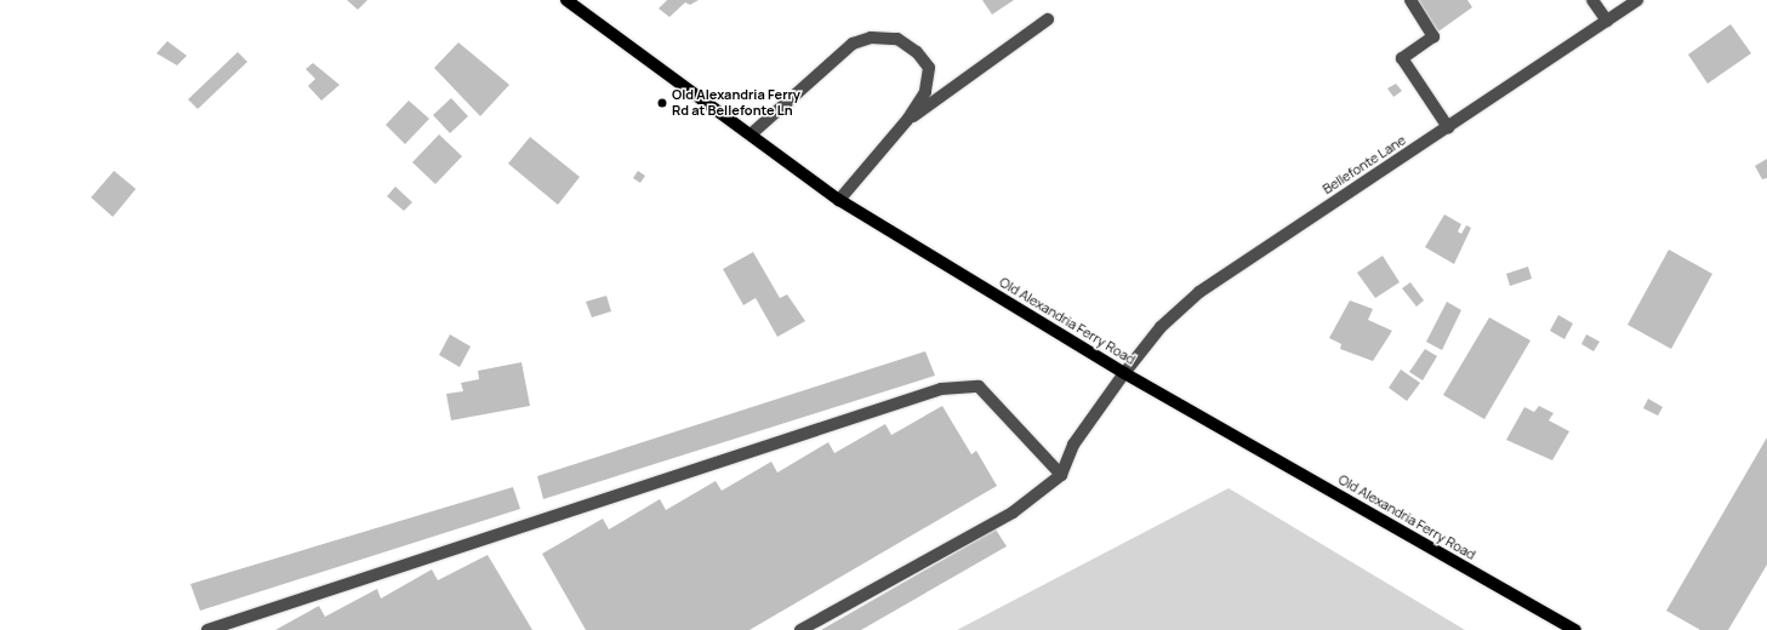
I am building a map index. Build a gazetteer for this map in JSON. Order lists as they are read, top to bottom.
{
  "streets": {
    "main road": ["Old Alexandria Ferry Road"],
    "street": ["Bellefonte Lane"]
  },
  "crossings": [
    ["Bellefonte Lane", "Old Alexandria Ferry Road"]
  ],
  "places": ["Old Alexandria Ferry Rd at Bellefonte Ln"]
}
